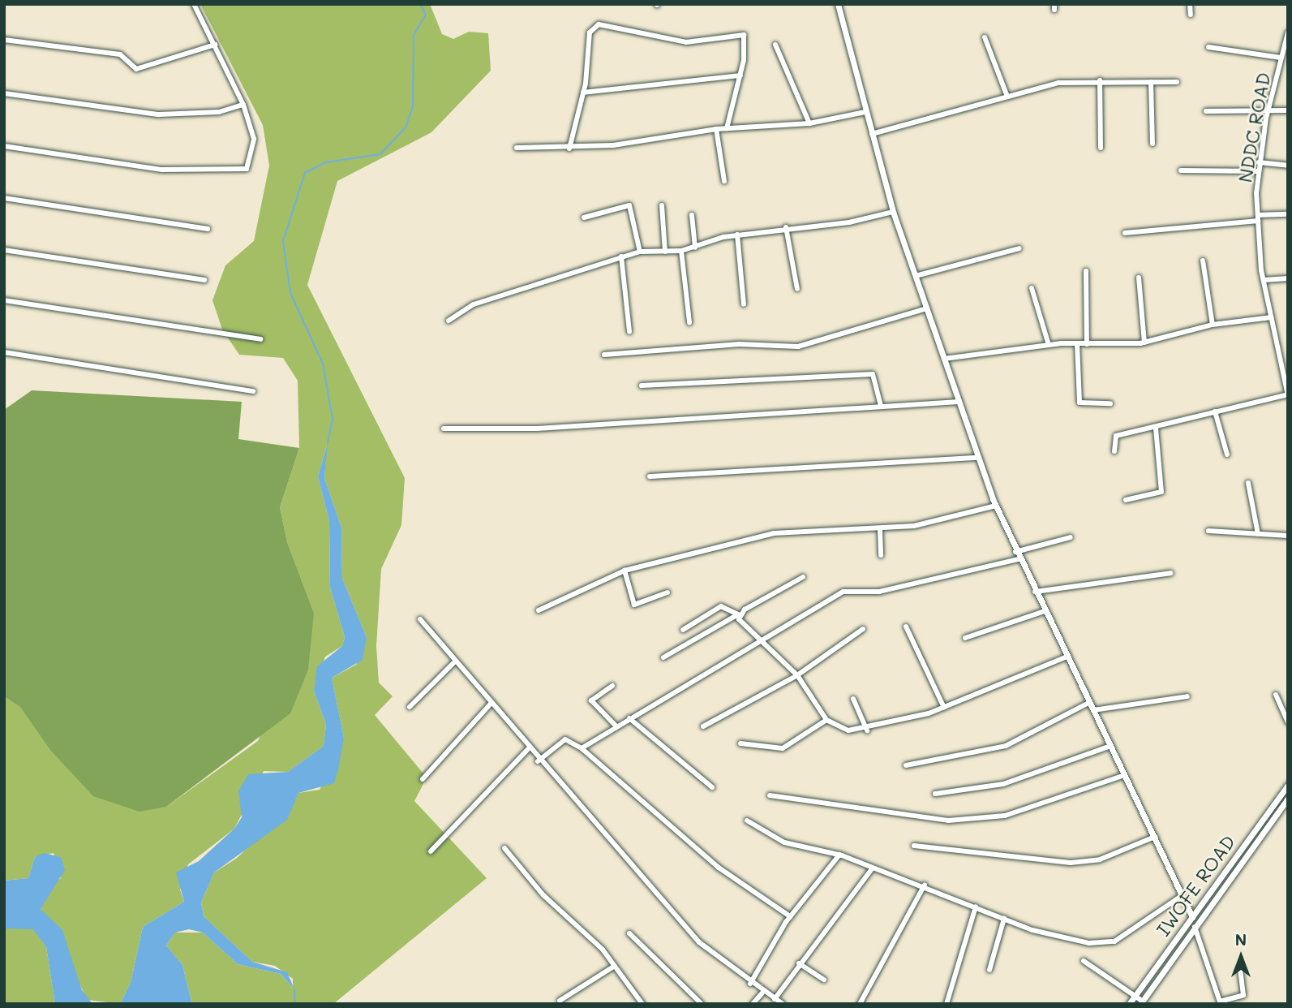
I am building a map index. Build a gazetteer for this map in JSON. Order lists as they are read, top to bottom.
{
  "streets": {
    "street": ["NDDC ROAD", "IWOFE ROAD"]
  },
  "north": "top"
}
